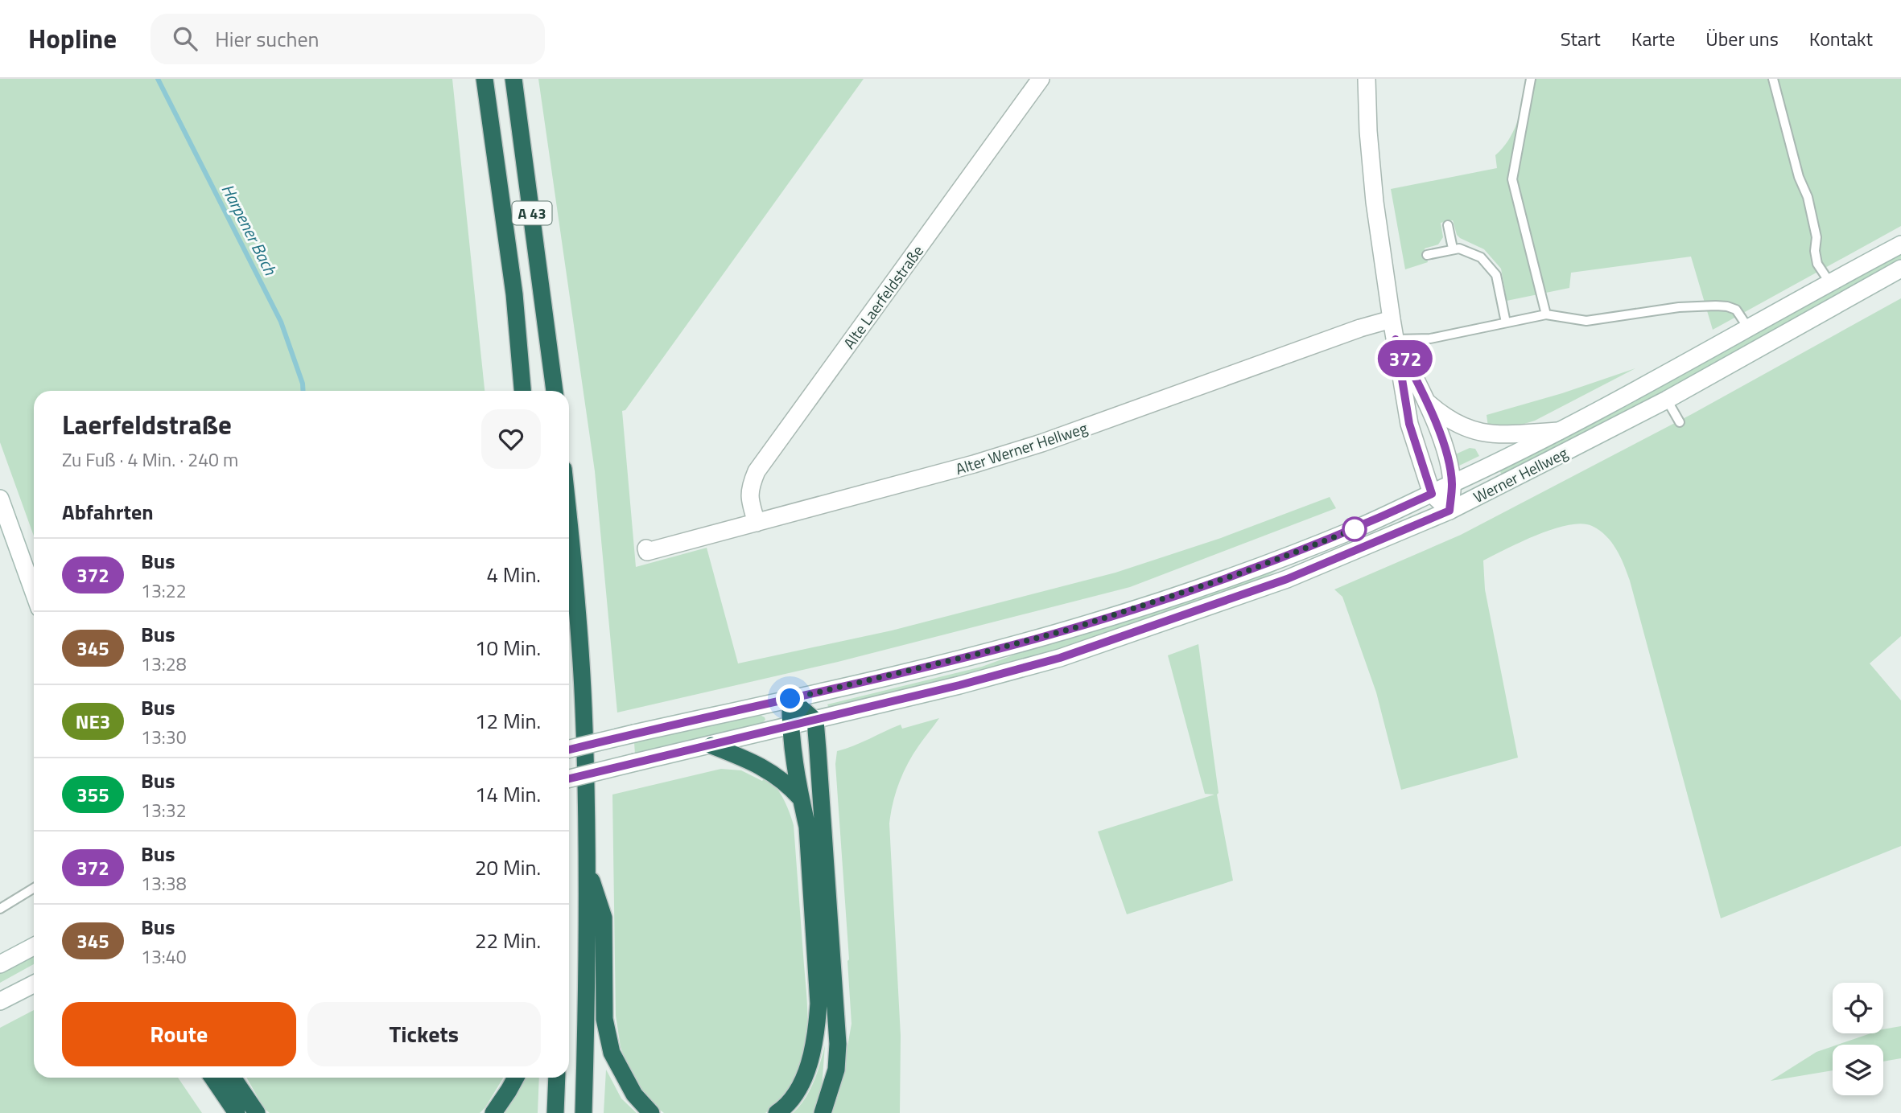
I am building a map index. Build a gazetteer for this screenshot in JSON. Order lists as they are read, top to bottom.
{
  "streets": {
    "highway": ["A 43"],
    "main road": ["Alte Laerfeldstraße", "Alter Werner Hellweg", "Werner Hellweg"]
  },
  "crossings": [
    ["Alte Laerfeldstraße", "Alter Werner Hellweg"]
  ],
  "water": ["Harpener Bach"],
  "lines": ["bus line 372"],
  "page": {
    "header": "Hopline",
    "search": "Hier suchen",
    "nav": [
      "Start",
      "Karte",
      "Über uns",
      "Kontakt"
    ],
    "on_map": "372",
    "heading": [
      ["Laerfeldstraße", "Zu Fuß · 4 Min. · 240 m"],
      "Abfahrten"
    ],
    "list": [
      {
        "mark": "372",
        "name": "Bus",
        "note": "13:22",
        "value": "4 Min."
      },
      {
        "mark": "345",
        "name": "Bus",
        "note": "13:28",
        "value": "10 Min."
      },
      {
        "mark": "NE3",
        "name": "Bus",
        "note": "13:30",
        "value": "12 Min."
      },
      {
        "mark": "355",
        "name": "Bus",
        "note": "13:32",
        "value": "14 Min."
      },
      {
        "mark": "372",
        "name": "Bus",
        "note": "13:38",
        "value": "20 Min."
      },
      {
        "mark": "345",
        "name": "Bus",
        "note": "13:40",
        "value": "22 Min."
      }
    ],
    "buttons": ["Route", "Tickets"]
  }
}
